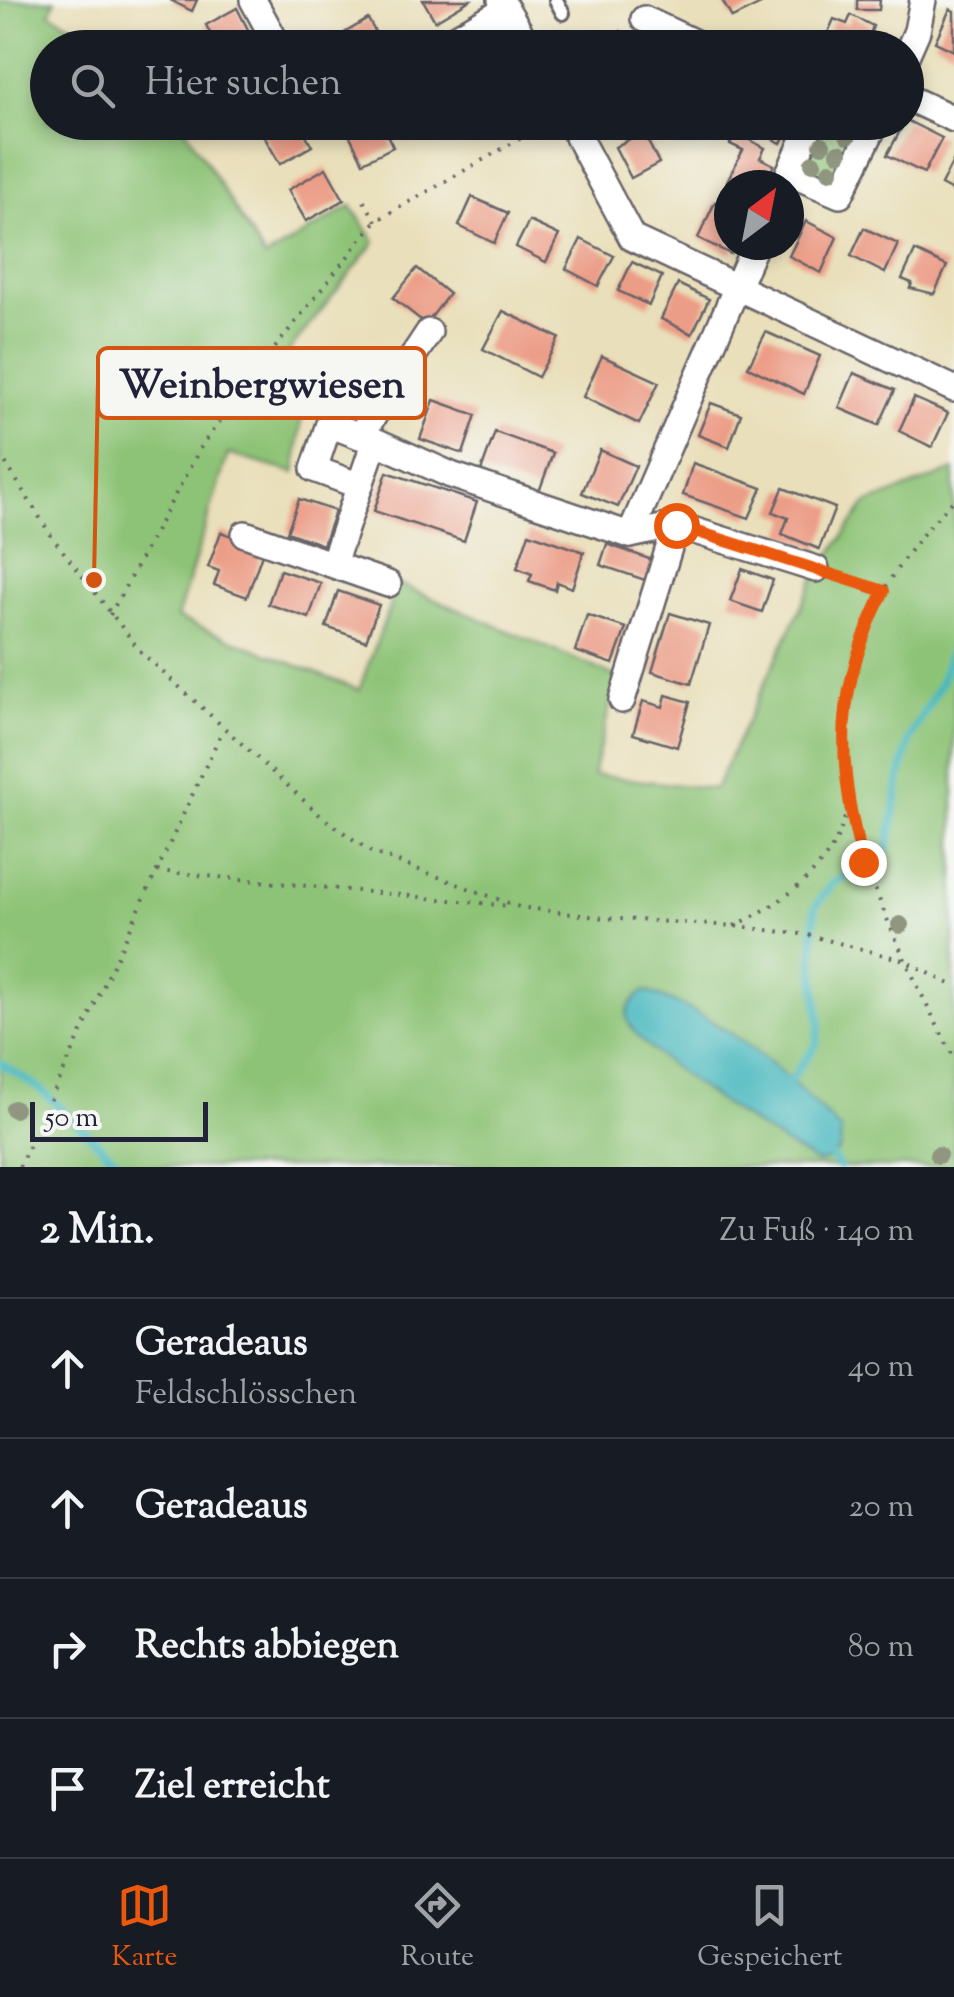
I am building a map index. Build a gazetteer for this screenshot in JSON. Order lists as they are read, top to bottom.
{
  "places": ["Weinbergwiesen"],
  "scale_bar": "50 m",
  "north": "top right",
  "page": {
    "search": "Hier suchen",
    "scale": "50 m",
    "heading": ["2 Min.", "Zu Fuß · 140 m"],
    "list": [
      ["Geradeaus", "Feldschlösschen", "40 m"],
      ["Geradeaus", "20 m"],
      ["Rechts abbiegen", "80 m"],
      "Ziel erreicht"
    ],
    "nav": ["Karte", "Route", "Gespeichert"]
  }
}
